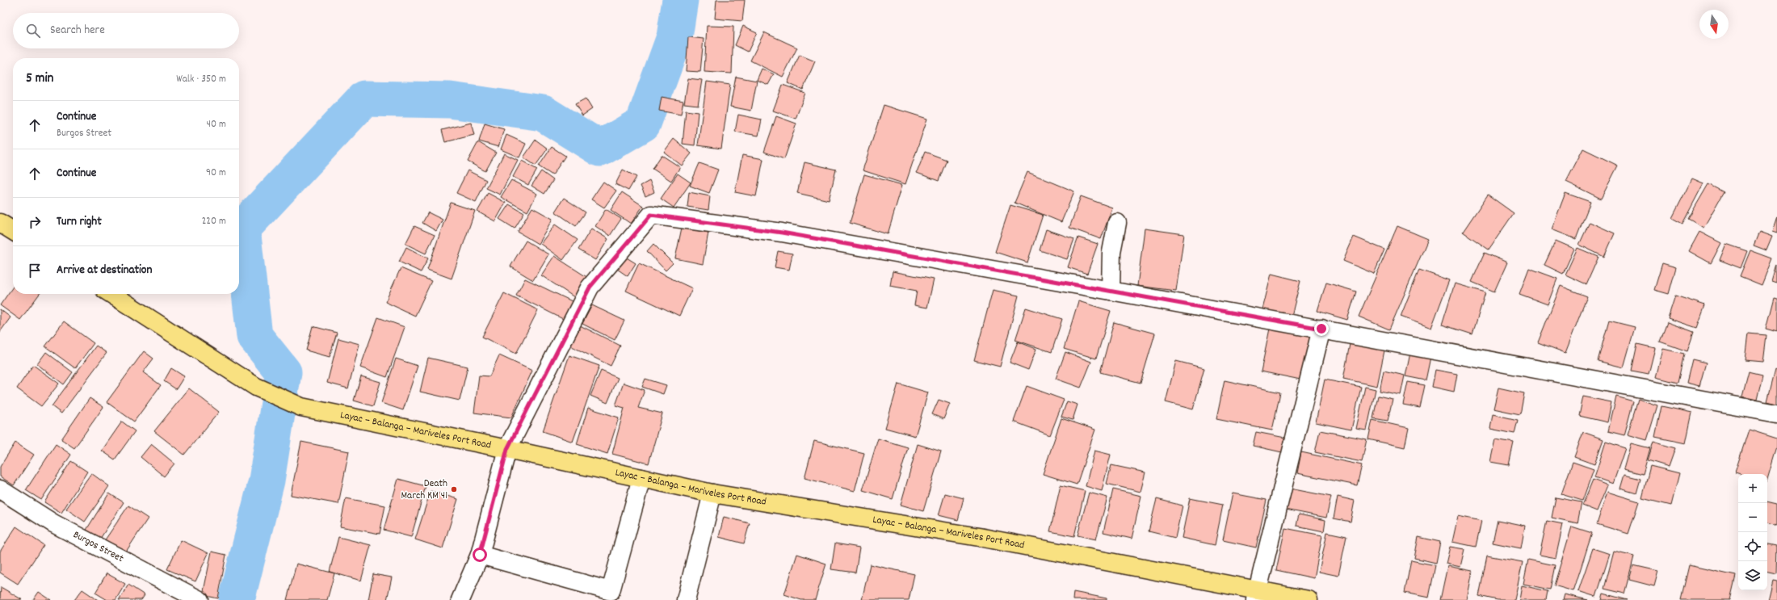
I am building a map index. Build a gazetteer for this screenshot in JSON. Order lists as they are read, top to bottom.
{
  "streets": {
    "main road": ["Layac – Balanga – Mariveles Port Road"],
    "street": ["Burgos Street"]
  },
  "places": ["Death March KM 41"],
  "north": "bottom",
  "page": {
    "search": "Search here",
    "heading": ["5 min", "Walk · 350 m"],
    "list": [
      ["Continue", "Burgos Street", "40 m"],
      ["Continue", "90 m"],
      ["Turn right", "220 m"],
      "Arrive at destination"
    ],
    "map_buttons": ["+", "−"]
  }
}
